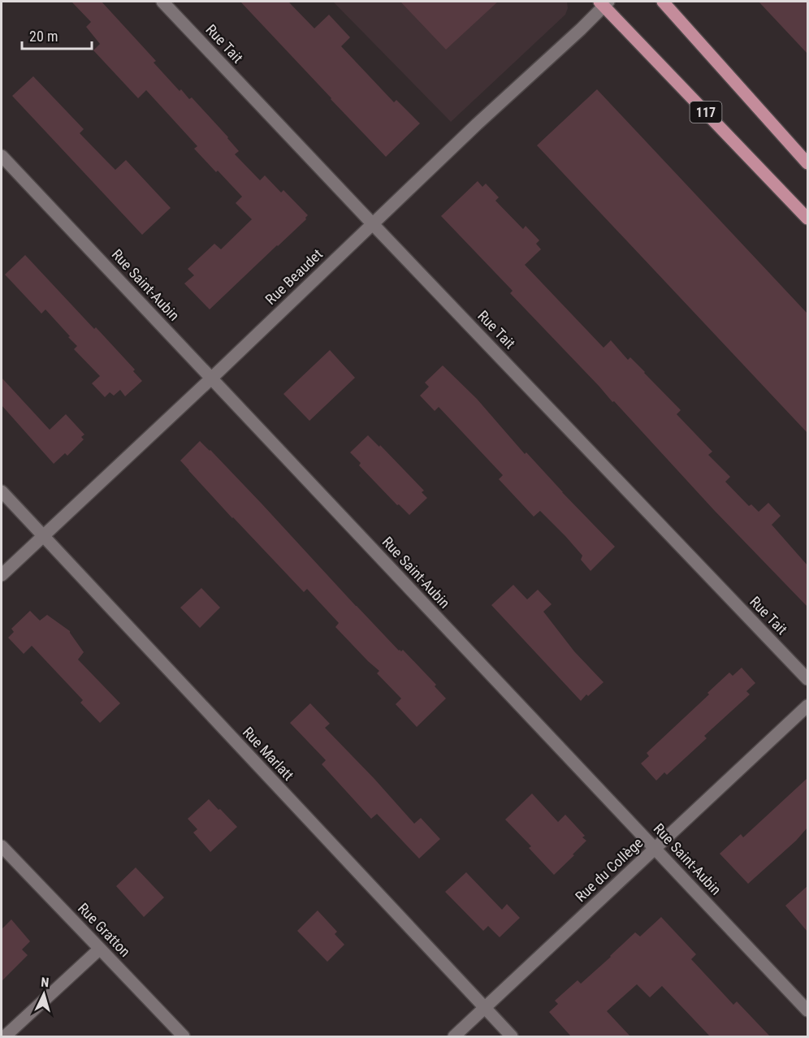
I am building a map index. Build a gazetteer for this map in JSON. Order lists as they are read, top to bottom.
{
  "streets": {
    "main road": ["117"],
    "street": [
      "Rue Tait",
      "Rue Beaudet",
      "Rue Saint-Aubin",
      "Rue Marlatt",
      "Rue du Collège",
      "Rue Gratton"
    ]
  },
  "crossings": [
    ["Rue Tait", "Rue Beaudet"],
    ["117", "Rue Beaudet"],
    ["Rue Beaudet", "Rue Saint-Aubin"],
    ["Rue Beaudet", "Rue Marlatt"],
    ["Rue Saint-Aubin", "Rue du Collège"],
    ["Rue Marlatt", "Rue du Collège"]
  ],
  "scale_bar": "20 m",
  "north": "top"
}
